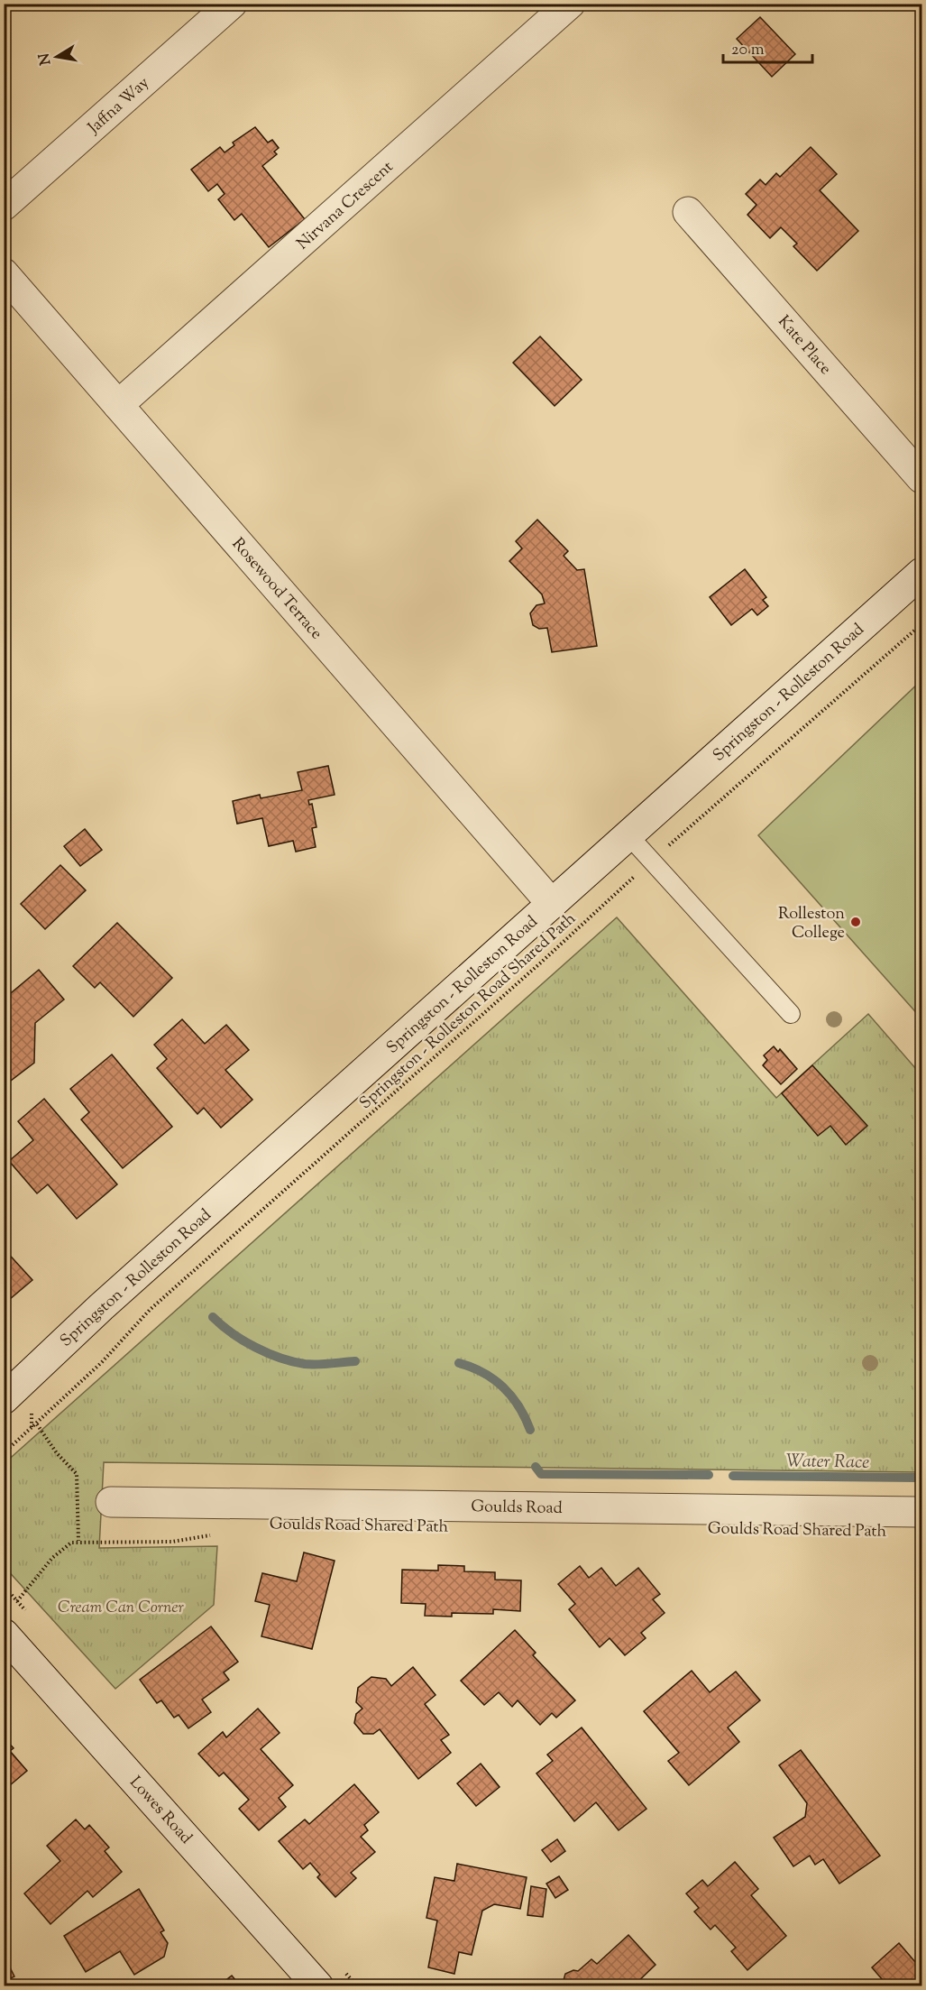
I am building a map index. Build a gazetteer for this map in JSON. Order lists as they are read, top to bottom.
{
  "streets": {
    "street": [
      "Jaffna Way",
      "Nirvana Crescent",
      "Kate Place",
      "Rosewood Terrace",
      "Springston - Rolleston Road",
      "Goulds Road",
      "Lowes Road"
    ],
    "path": ["Springston - Rolleston Road Shared Path"]
  },
  "crossings": [
    ["Nirvana Crescent", "Rosewood Terrace"],
    ["Rosewood Terrace", "Springston - Rolleston Road"]
  ],
  "water": ["Water Race"],
  "parks": ["Cream Can Corner"],
  "places": ["Rolleston College"],
  "scale_bar": "20 m",
  "north": "left"
}
